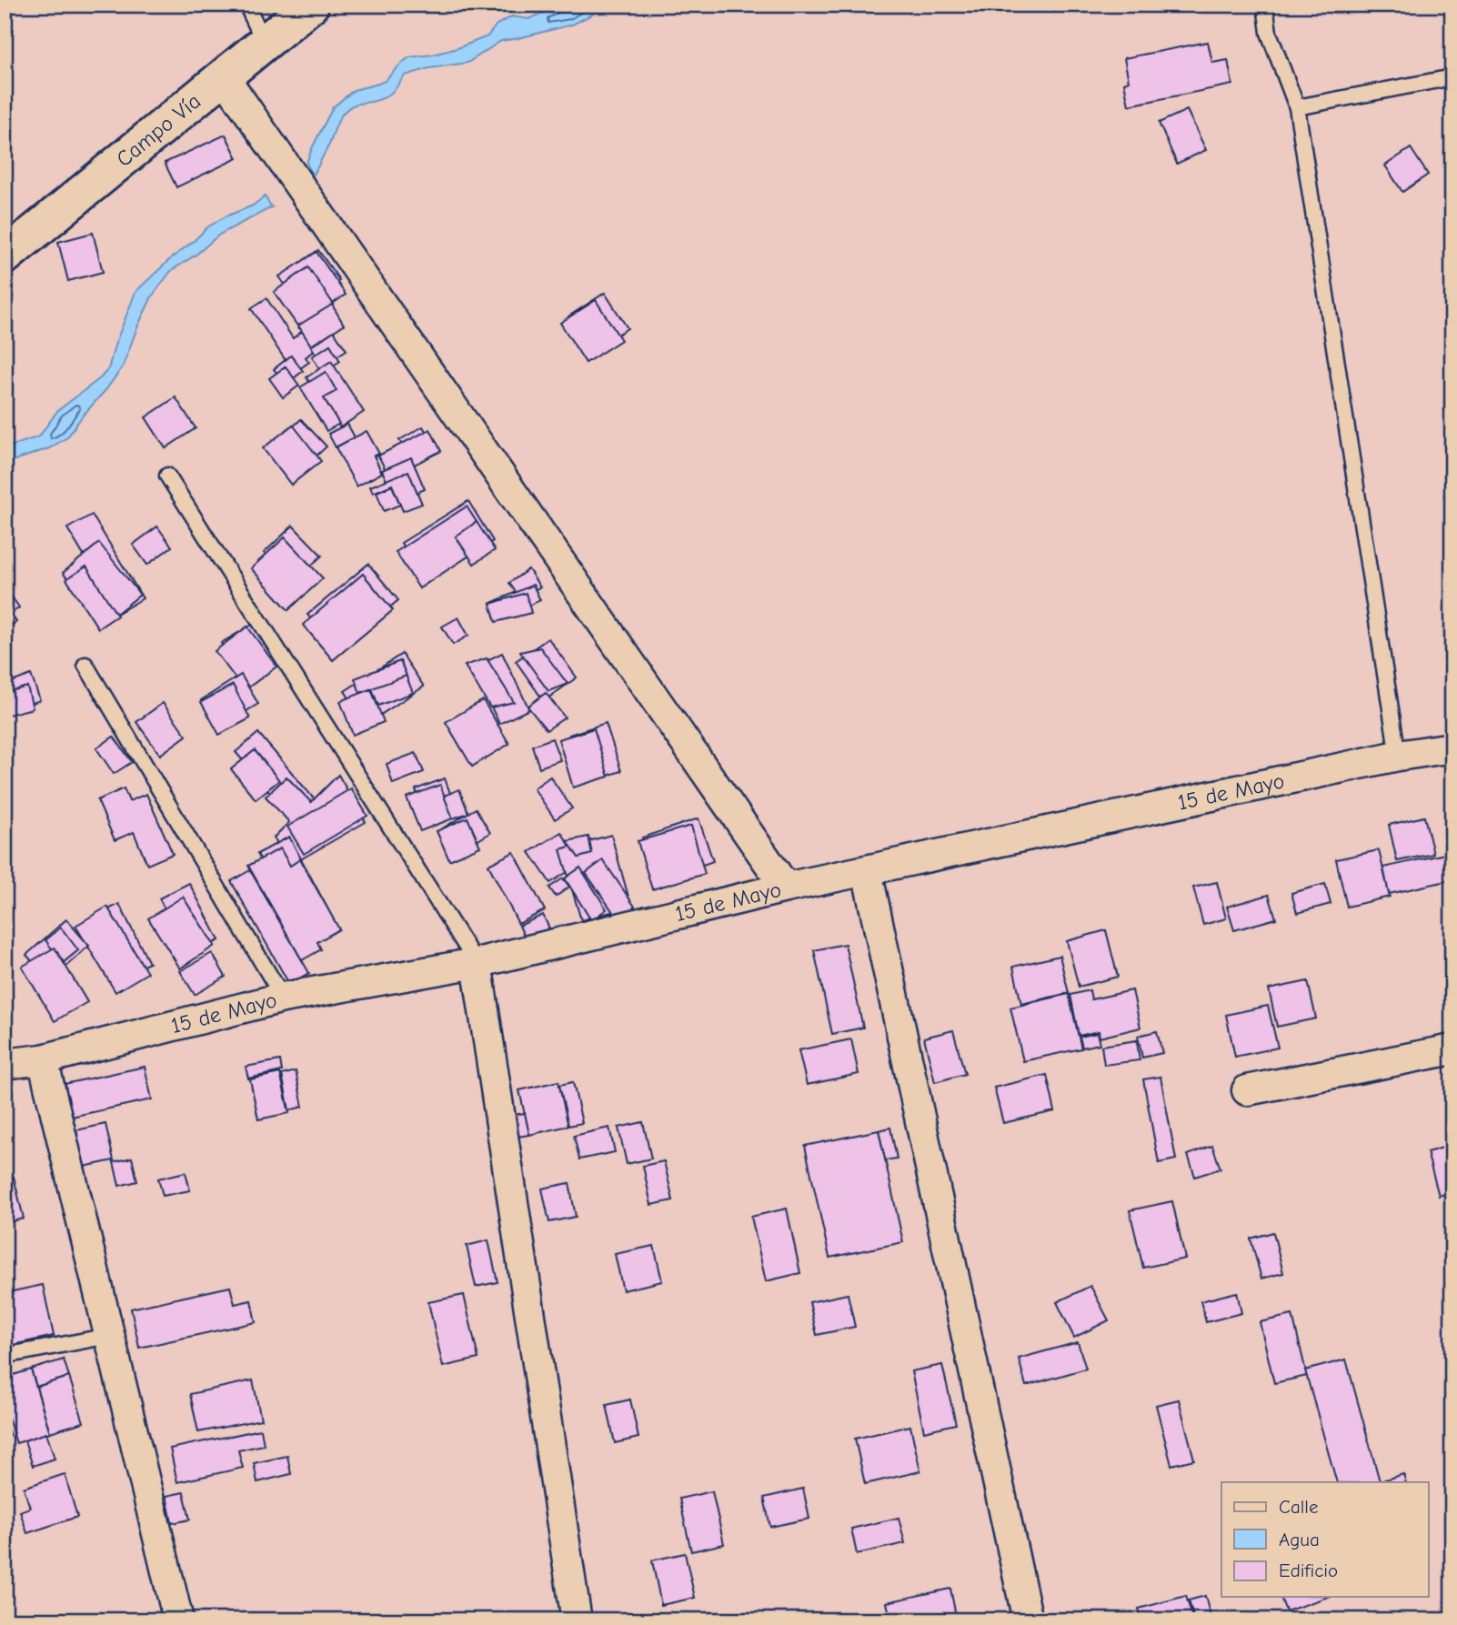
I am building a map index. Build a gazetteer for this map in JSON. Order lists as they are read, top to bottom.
{
  "streets": {
    "street": ["Campo Vía", "15 de Mayo"]
  },
  "legend": ["Calle", "Agua", "Edificio"]
}
